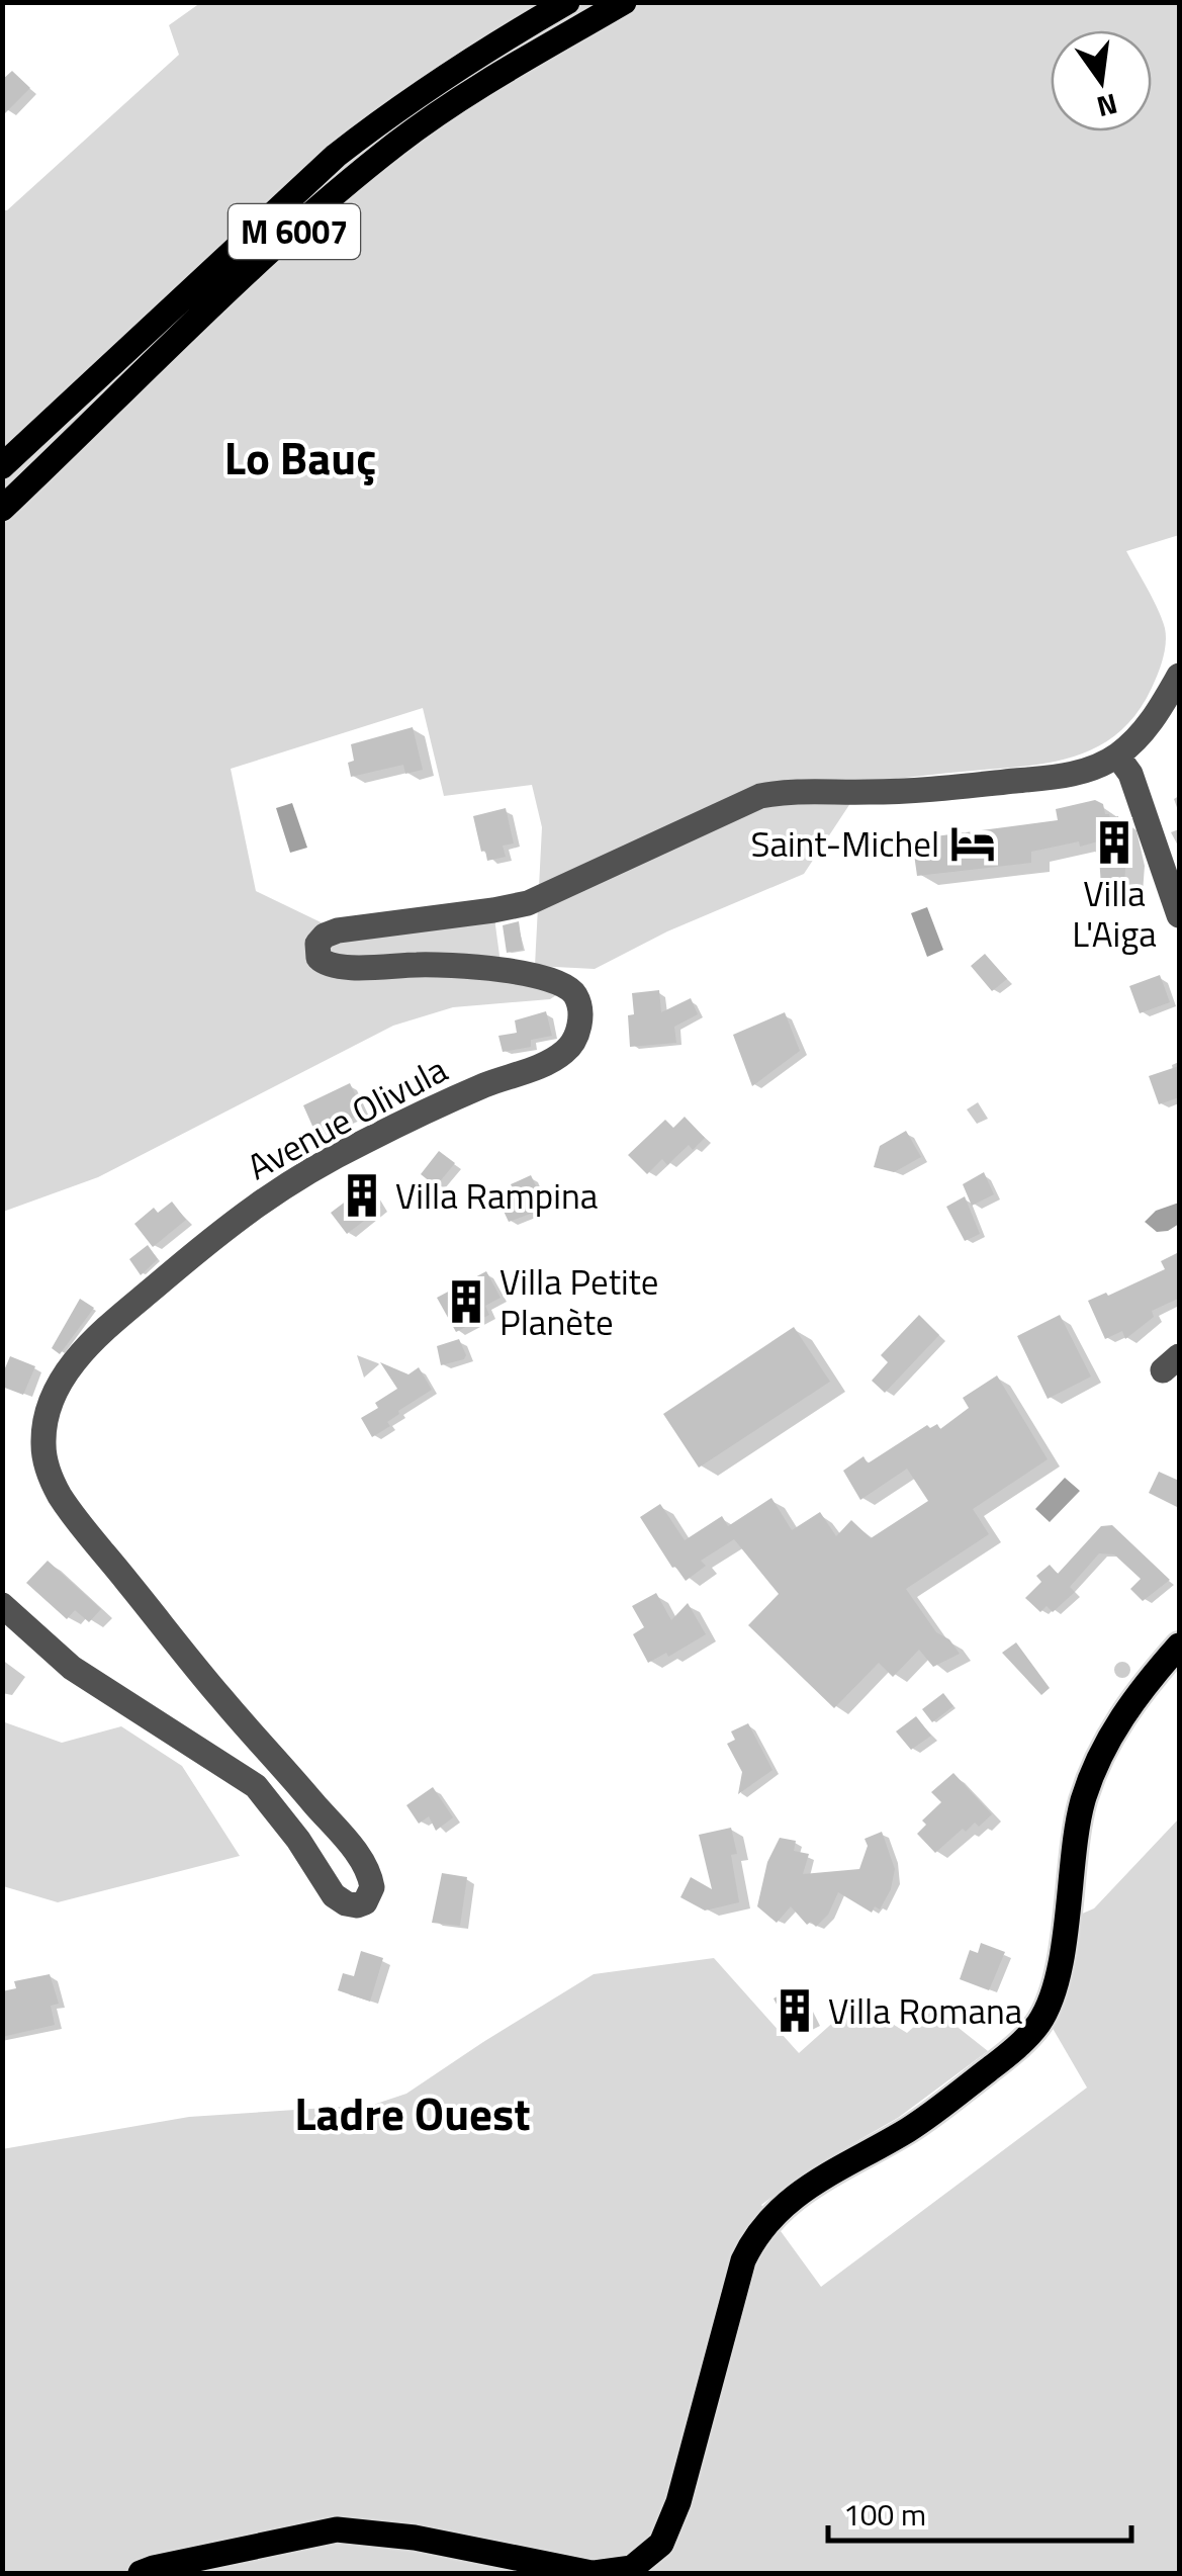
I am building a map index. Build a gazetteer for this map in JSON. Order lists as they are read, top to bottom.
{
  "streets": {
    "main road": ["M 6007"],
    "street": ["Avenue Olivula"]
  },
  "districts": ["Lo Bauç", "Ladre Ouest"],
  "places": {
    "building": [
      "Villa L'Aiga",
      "Villa Rampina",
      "Villa Petite Planète",
      "Villa Romana"
    ],
    "hotel": ["Saint-Michel"]
  },
  "scale_bar": "100 m",
  "north": "bottom"
}
